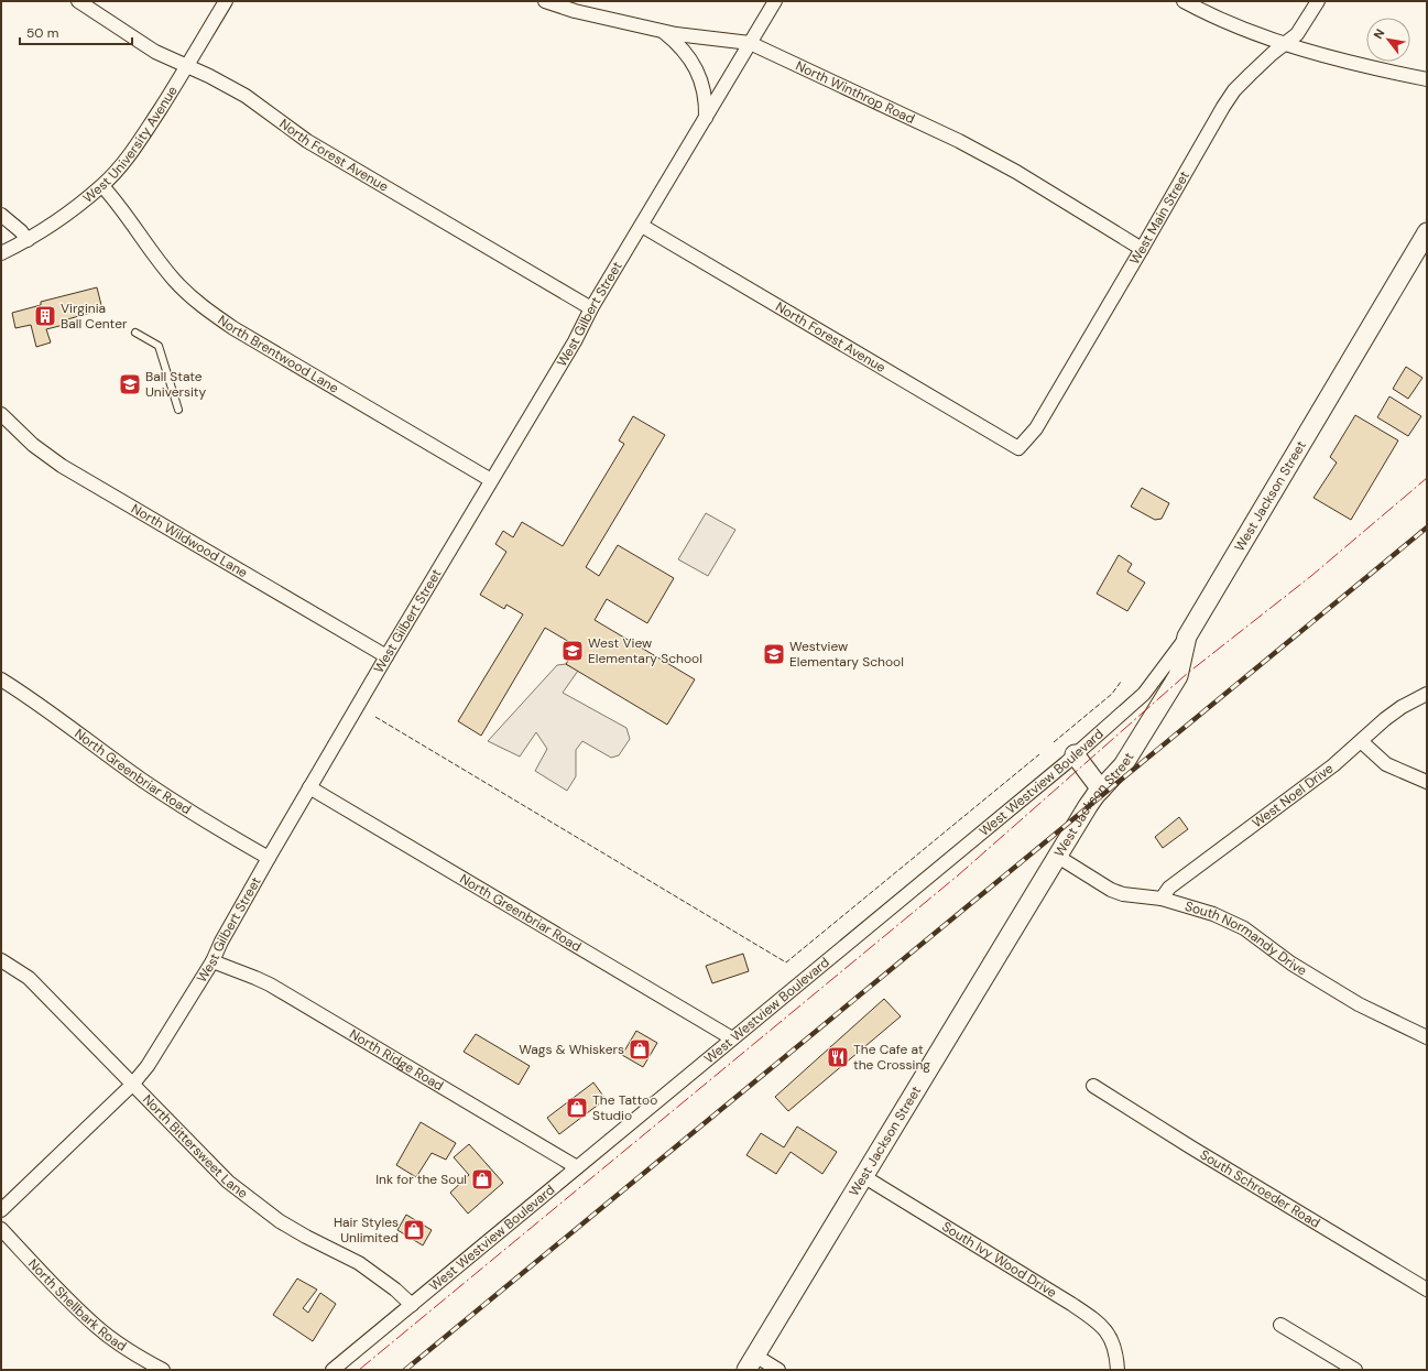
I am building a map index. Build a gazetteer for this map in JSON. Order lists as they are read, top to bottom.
{
  "streets": {
    "main road": ["West Jackson Street"],
    "street": [
      "North Winthrop Road",
      "West University Avenue",
      "North Forest Avenue",
      "West Main Street",
      "West Gilbert Street",
      "North Brentwood Lane",
      "North Wildwood Lane",
      "North Greenbriar Road",
      "West Westview Boulevard",
      "West Noel Drive",
      "South Normandy Drive",
      "North Ridge Road",
      "North Bittersweet Lane",
      "South Schroeder Road",
      "South Ivy Wood Drive",
      "North Shellbark Road"
    ]
  },
  "crossings": [
    ["North Winthrop Road", "West Main Street"],
    ["North Winthrop Road", "West Gilbert Street"],
    ["West University Avenue", "North Forest Avenue"],
    ["West University Avenue", "North Brentwood Lane"],
    ["North Forest Avenue", "West Main Street"],
    ["North Forest Avenue", "West Gilbert Street"],
    ["West Gilbert Street", "North Brentwood Lane"],
    ["West Gilbert Street", "North Wildwood Lane"],
    ["West Gilbert Street", "North Greenbriar Road"],
    ["West Gilbert Street", "North Ridge Road"],
    ["West Gilbert Street", "North Bittersweet Lane"],
    ["West Jackson Street", "West Westview Boulevard"],
    ["West Jackson Street", "South Normandy Drive"],
    ["West Jackson Street", "South Ivy Wood Drive"],
    ["North Greenbriar Road", "West Westview Boulevard"],
    ["West Westview Boulevard", "North Ridge Road"],
    ["West Westview Boulevard", "North Bittersweet Lane"],
    ["West Noel Drive", "South Normandy Drive"]
  ],
  "places": {
    "building": ["Virginia Ball Center"],
    "school or university": ["Ball State University", "West View Elementary School", "Westview Elementary School"],
    "shop": [
      "Wags & Whiskers",
      "The Tattoo Studio",
      "Ink for the Soul",
      "Hair Styles Unlimited"
    ],
    "restaurant": ["The Cafe at the Crossing"]
  },
  "scale_bar": "50 m",
  "north": "top left"
}
